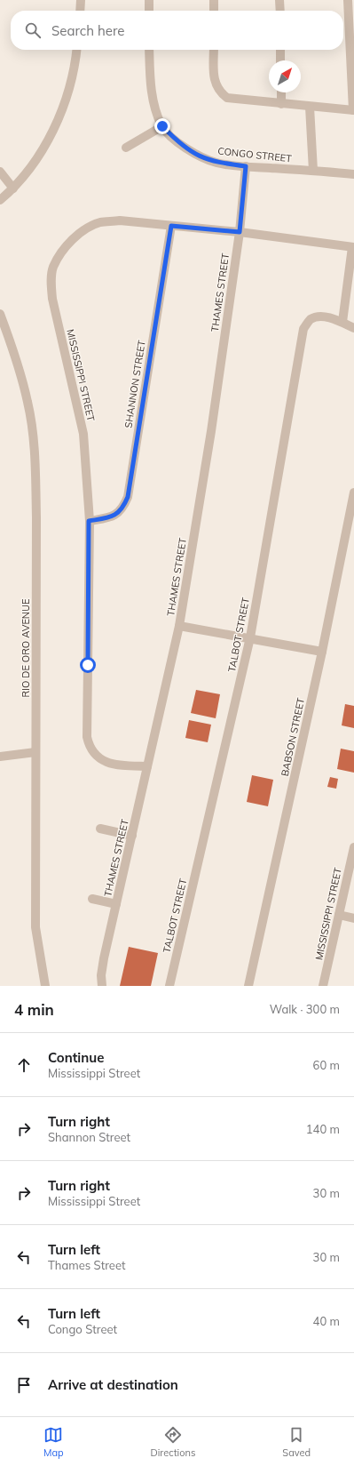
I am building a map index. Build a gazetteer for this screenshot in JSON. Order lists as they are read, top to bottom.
{
  "streets": {
    "street": [
      "CONGO STREET",
      "THAMES STREET",
      "MISSISSIPPI STREET",
      "SHANNON STREET",
      "TALBOT STREET",
      "RIO DE ORO AVENUE",
      "BABSON STREET"
    ]
  },
  "crossings": [
    ["CONGO STREET", "THAMES STREET"],
    ["THAMES STREET", "MISSISSIPPI STREET"],
    ["MISSISSIPPI STREET", "SHANNON STREET"]
  ],
  "north": "top right",
  "page": {
    "search": "Search here",
    "heading": ["4 min", "Walk · 300 m"],
    "list": [
      ["Continue", "Mississippi Street", "60 m"],
      ["Turn right", "Shannon Street", "140 m"],
      ["Turn right", "Mississippi Street", "30 m"],
      ["Turn left", "Thames Street", "30 m"],
      ["Turn left", "Congo Street", "40 m"],
      "Arrive at destination"
    ],
    "nav": ["Map", "Directions", "Saved"]
  }
}
